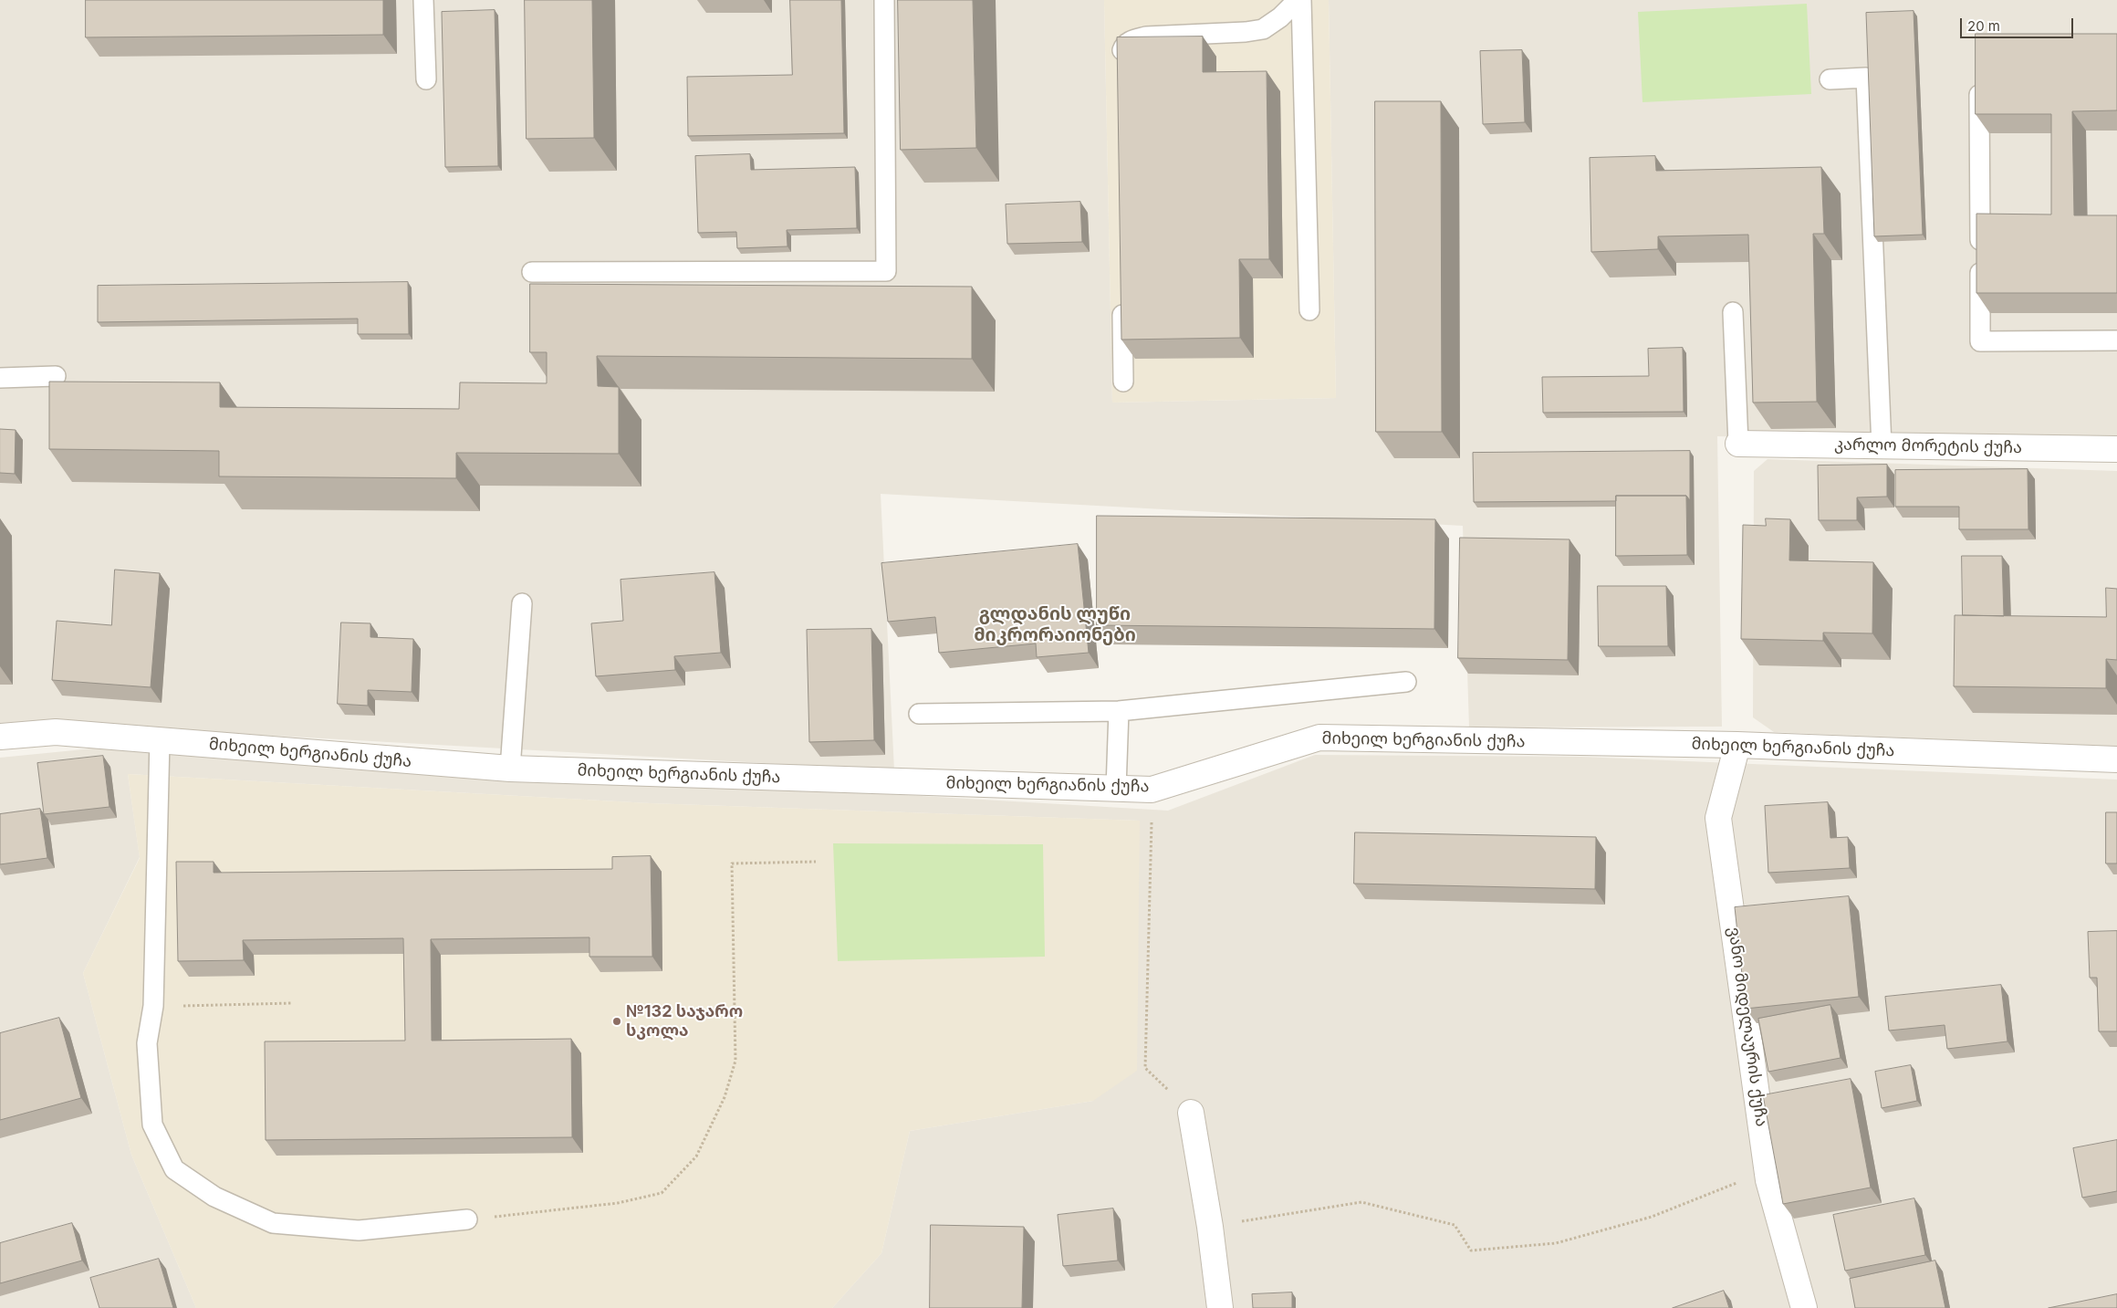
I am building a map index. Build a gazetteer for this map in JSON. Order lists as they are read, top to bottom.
{
  "streets": {
    "street": ["კარლო მორეტის ქუჩა", "მიხეილ ხერგიანის ქუჩა", "ვანო მიდელაურის ქუჩა"]
  },
  "crossings": [
    ["მიხეილ ხერგიანის ქუჩა", "ვანო მიდელაურის ქუჩა"]
  ],
  "districts": ["გლდანის ლუწი მიკრორაიონები"],
  "places": ["№132 საჯარო სკოლა"],
  "scale_bar": "20 m"
}
